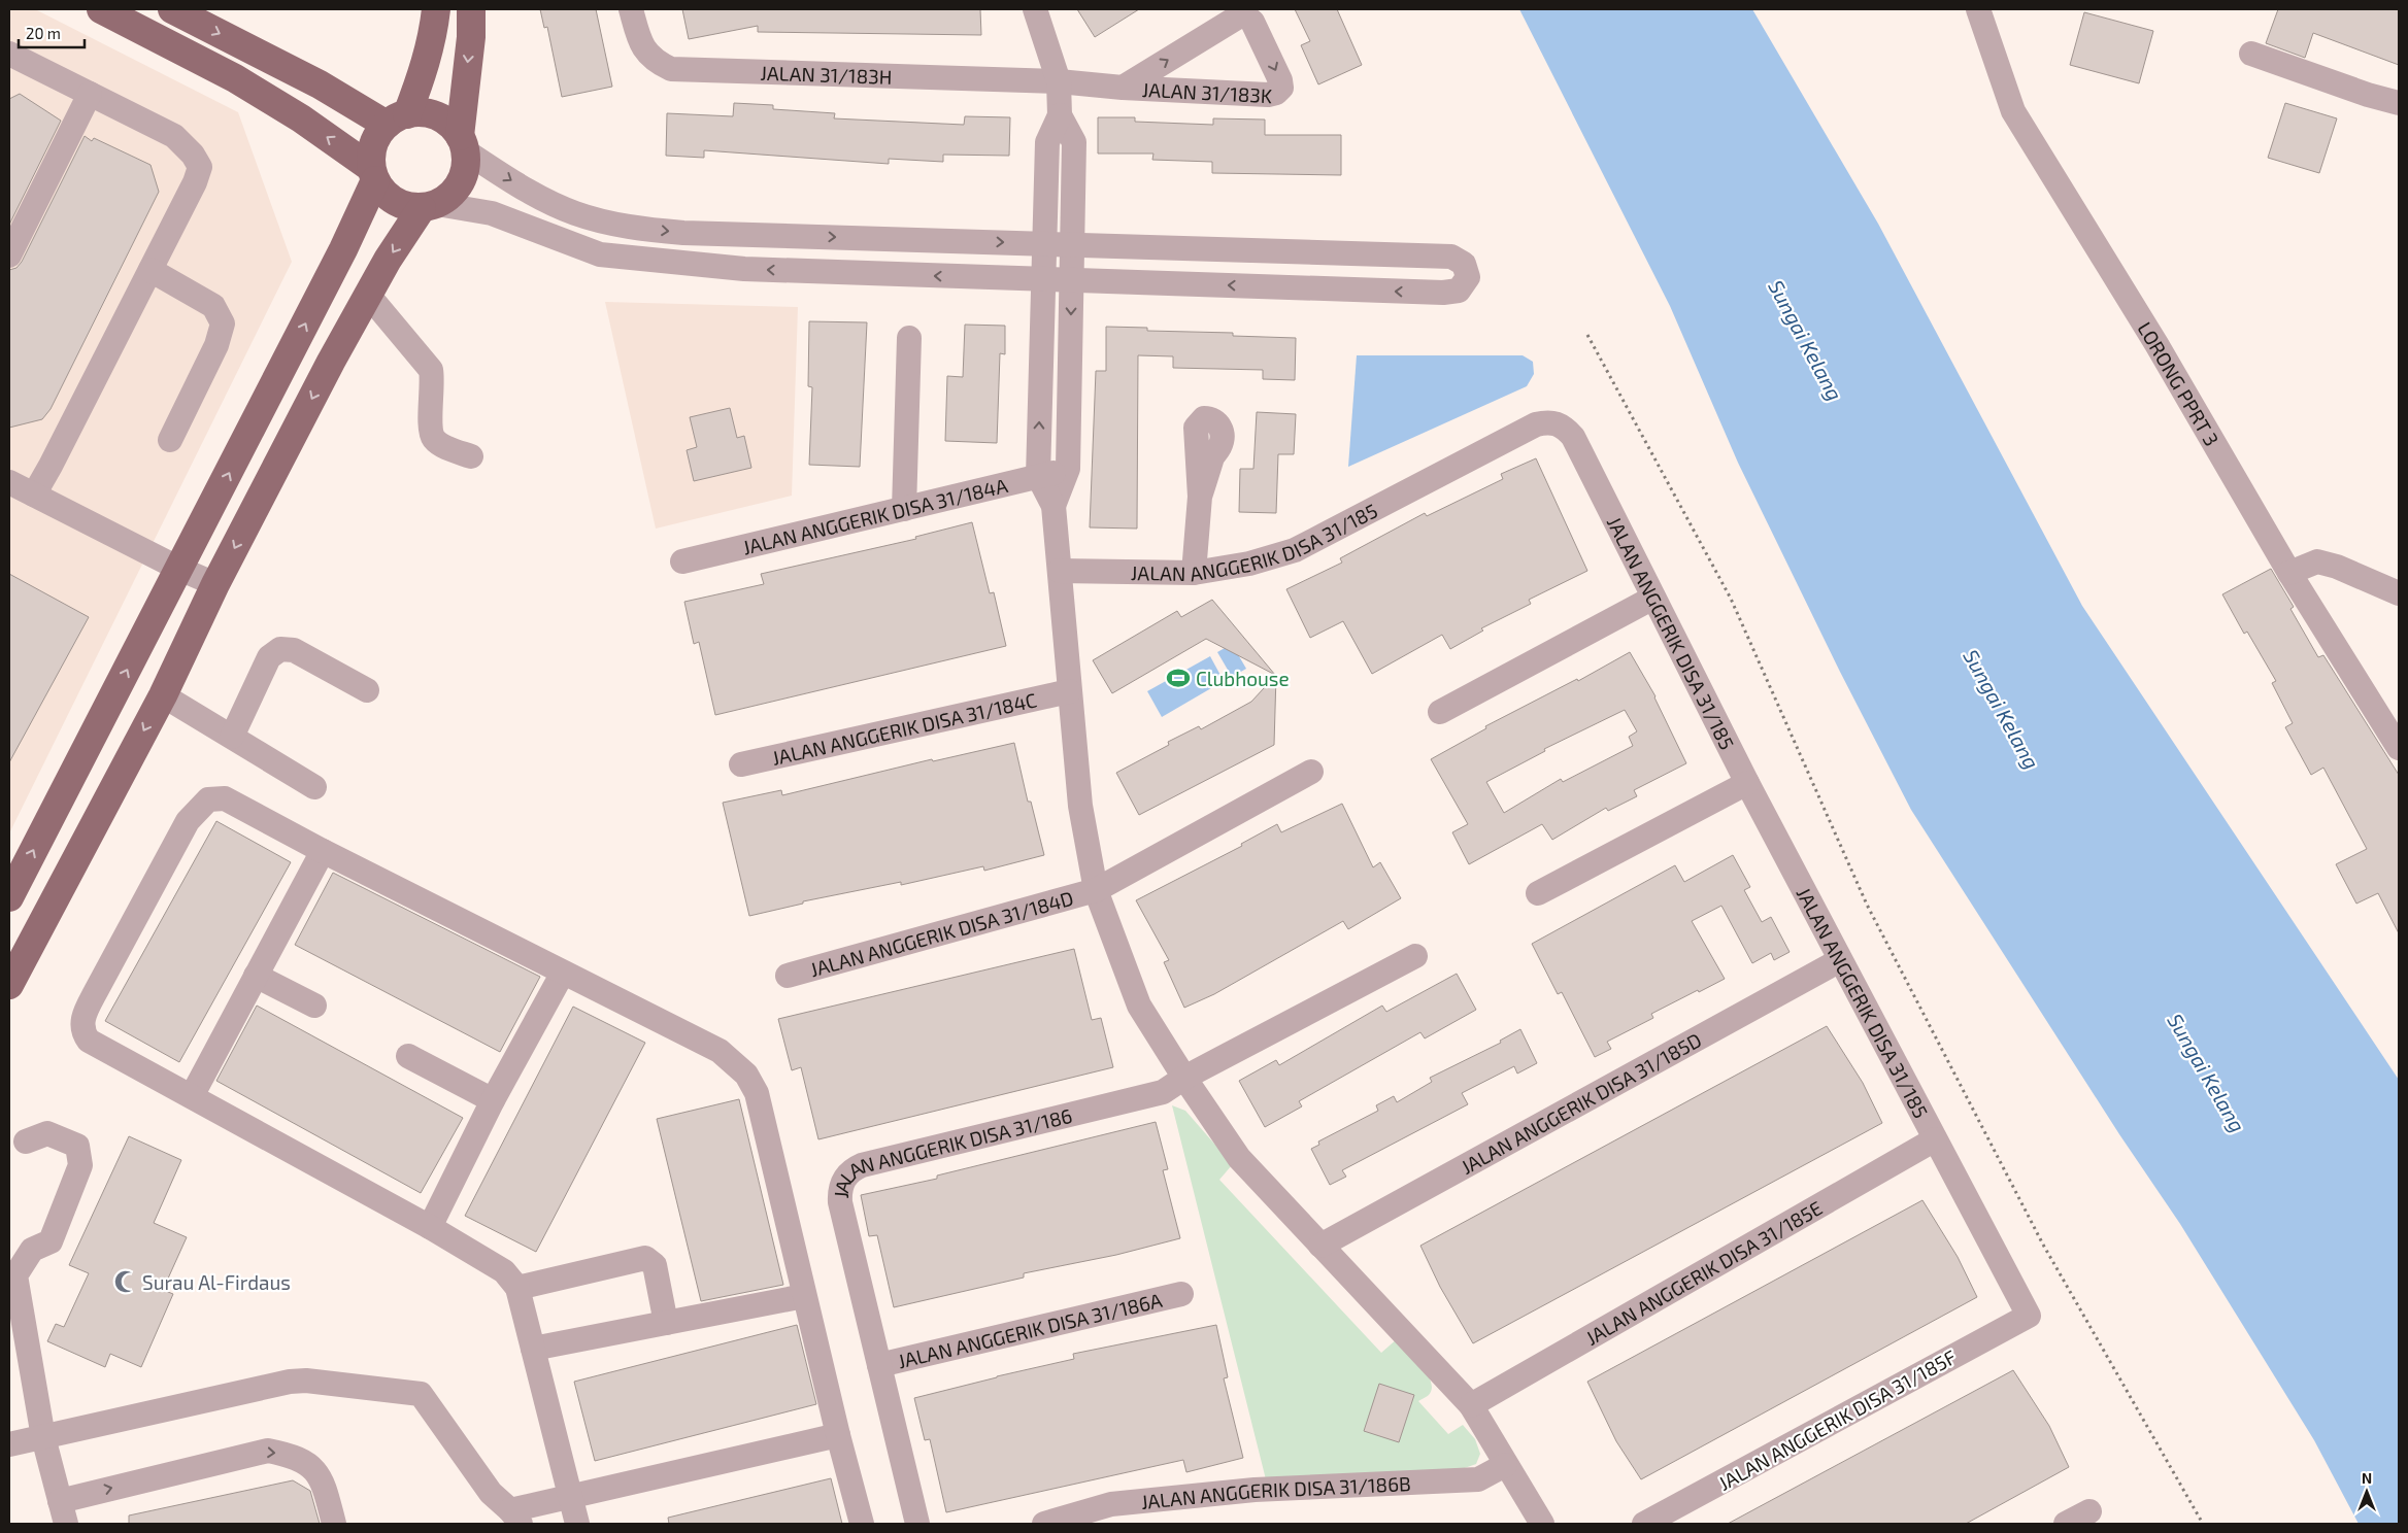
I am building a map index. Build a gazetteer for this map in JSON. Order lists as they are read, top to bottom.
{
  "streets": {
    "street": [
      "JALAN 31/183H",
      "JALAN 31/183K",
      "LORONG PPRT 3",
      "JALAN ANGGERIK DISA 31/184A",
      "JALAN ANGGERIK DISA 31/185",
      "JALAN ANGGERIK DISA 31/184C",
      "JALAN ANGGERIK DISA 31/184D",
      "JALAN ANGGERIK DISA 31/185D",
      "JALAN ANGGERIK DISA 31/186",
      "JALAN ANGGERIK DISA 31/185E",
      "JALAN ANGGERIK DISA 31/186A",
      "JALAN ANGGERIK DISA 31/185F",
      "JALAN ANGGERIK DISA 31/186B"
    ]
  },
  "crossings": [
    ["JALAN 31/183H", "JALAN 31/183K"],
    ["JALAN ANGGERIK DISA 31/185", "JALAN ANGGERIK DISA 31/185D"],
    ["JALAN ANGGERIK DISA 31/185", "JALAN ANGGERIK DISA 31/185E"],
    ["JALAN ANGGERIK DISA 31/185", "JALAN ANGGERIK DISA 31/185F"],
    ["JALAN ANGGERIK DISA 31/186", "JALAN ANGGERIK DISA 31/186A"]
  ],
  "water": ["Sungai Kelang"],
  "places": {
    "sports": ["Clubhouse"],
    "mosque": ["Surau Al-Firdaus"]
  },
  "scale_bar": "20 m",
  "north": "top"
}
